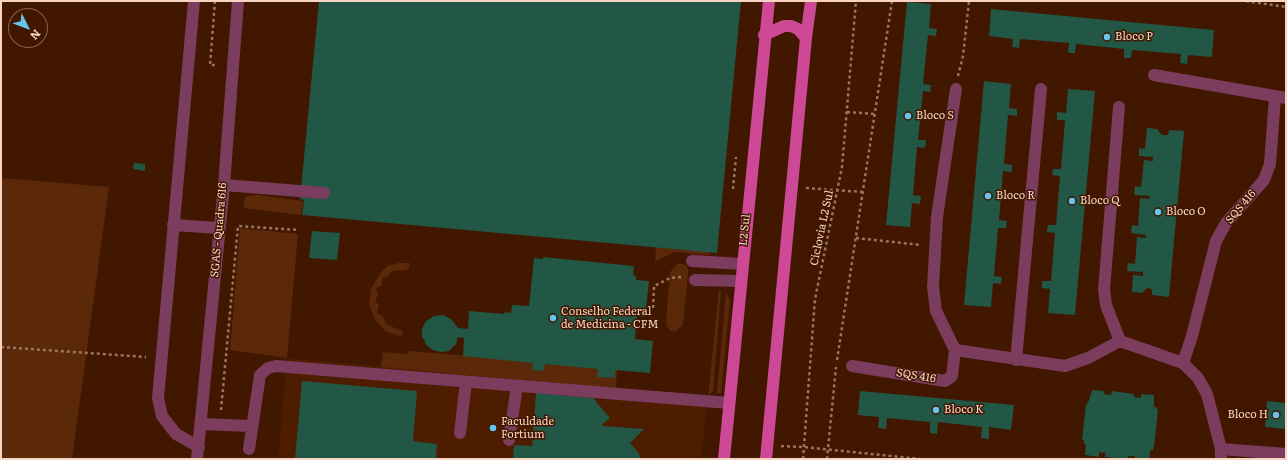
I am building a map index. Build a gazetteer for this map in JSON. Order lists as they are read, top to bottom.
{
  "streets": {
    "main road": ["L2 Sul"],
    "street": ["SQS 416", "SGAS - Quadra 616"],
    "path": ["Ciclovia L2 Sul"]
  },
  "places": [
    "Bloco P",
    "Bloco S",
    "Bloco R",
    "Bloco Q",
    "Bloco O",
    "Conselho Federal de Medicina - CFM",
    "Bloco K",
    "Bloco H",
    "Faculdade Fortium"
  ],
  "north": "bottom right"
}
